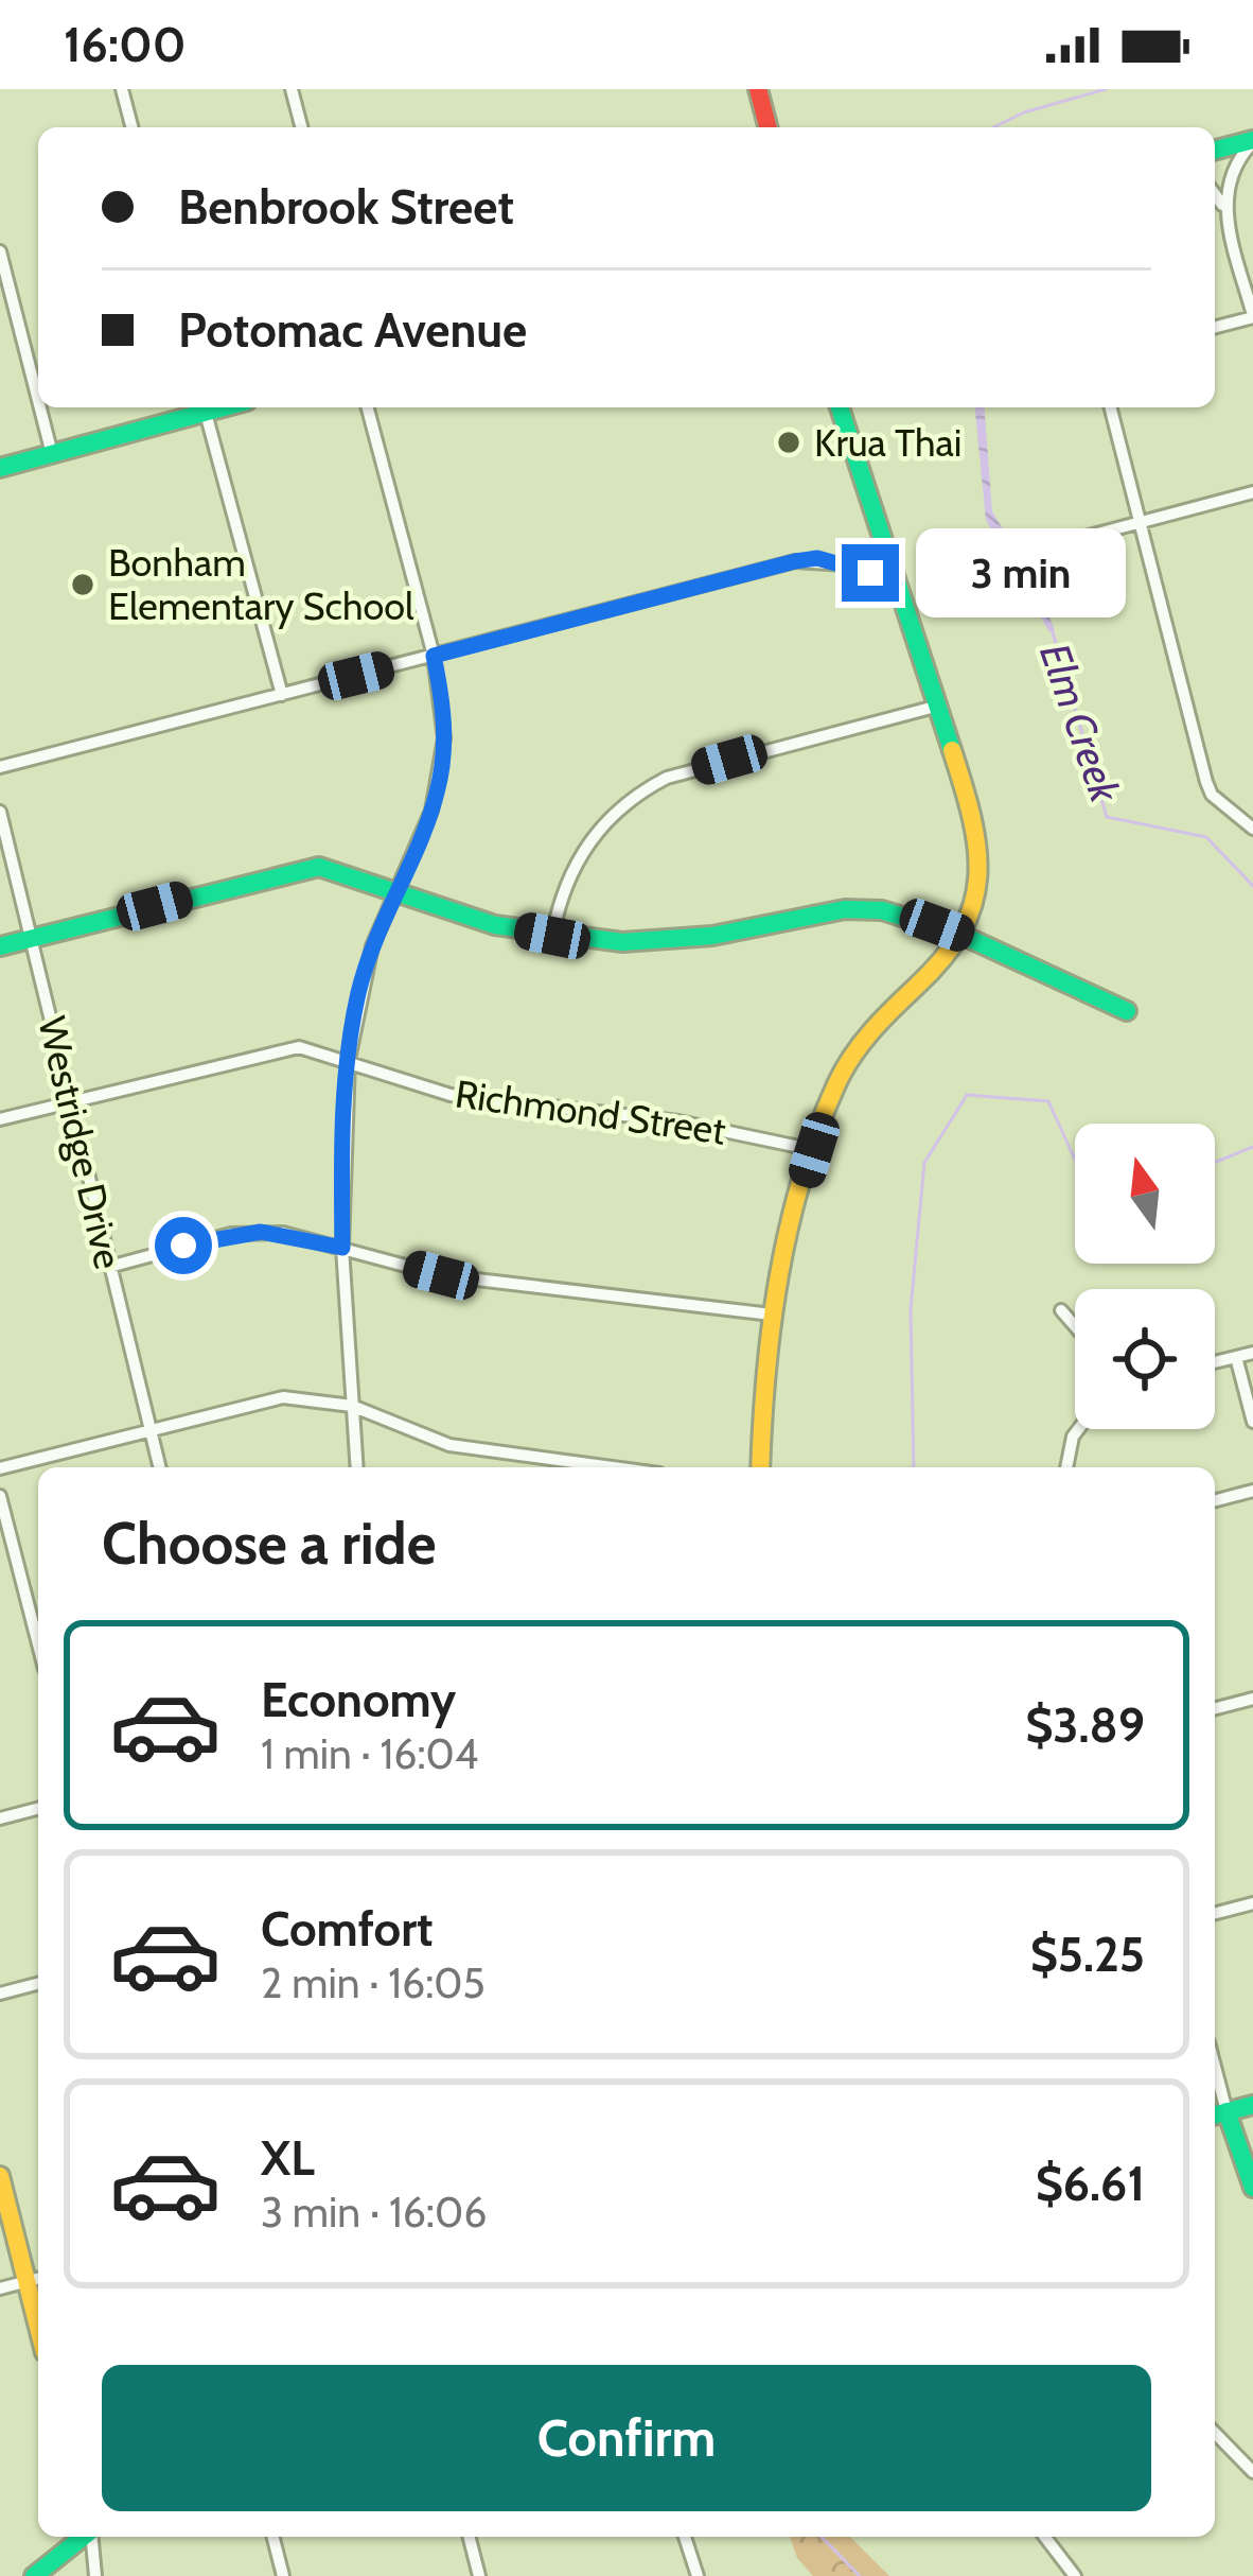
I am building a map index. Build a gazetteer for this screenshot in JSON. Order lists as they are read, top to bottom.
{
  "streets": {
    "street": ["Richmond Street", "Westridge Drive"]
  },
  "crossings": [
    ["Richmond Street", "Westridge Drive"]
  ],
  "water": ["Elm Creek"],
  "places": ["Krua Thai", "Bonham Elementary School"],
  "north": "top",
  "page": {
    "status": "16:00",
    "banner": ["Benbrook Street", "Potomac Avenue"],
    "bubble": "3 min",
    "heading": "Choose a ride",
    "list": [
      {
        "name": "Economy",
        "note": "1 min · 16:04",
        "value": "$3.89"
      },
      {
        "name": "Comfort",
        "note": "2 min · 16:05",
        "value": "$5.25"
      },
      {
        "name": "XL",
        "note": "3 min · 16:06",
        "value": "$6.61"
      }
    ],
    "buttons": "Confirm"
  }
}
